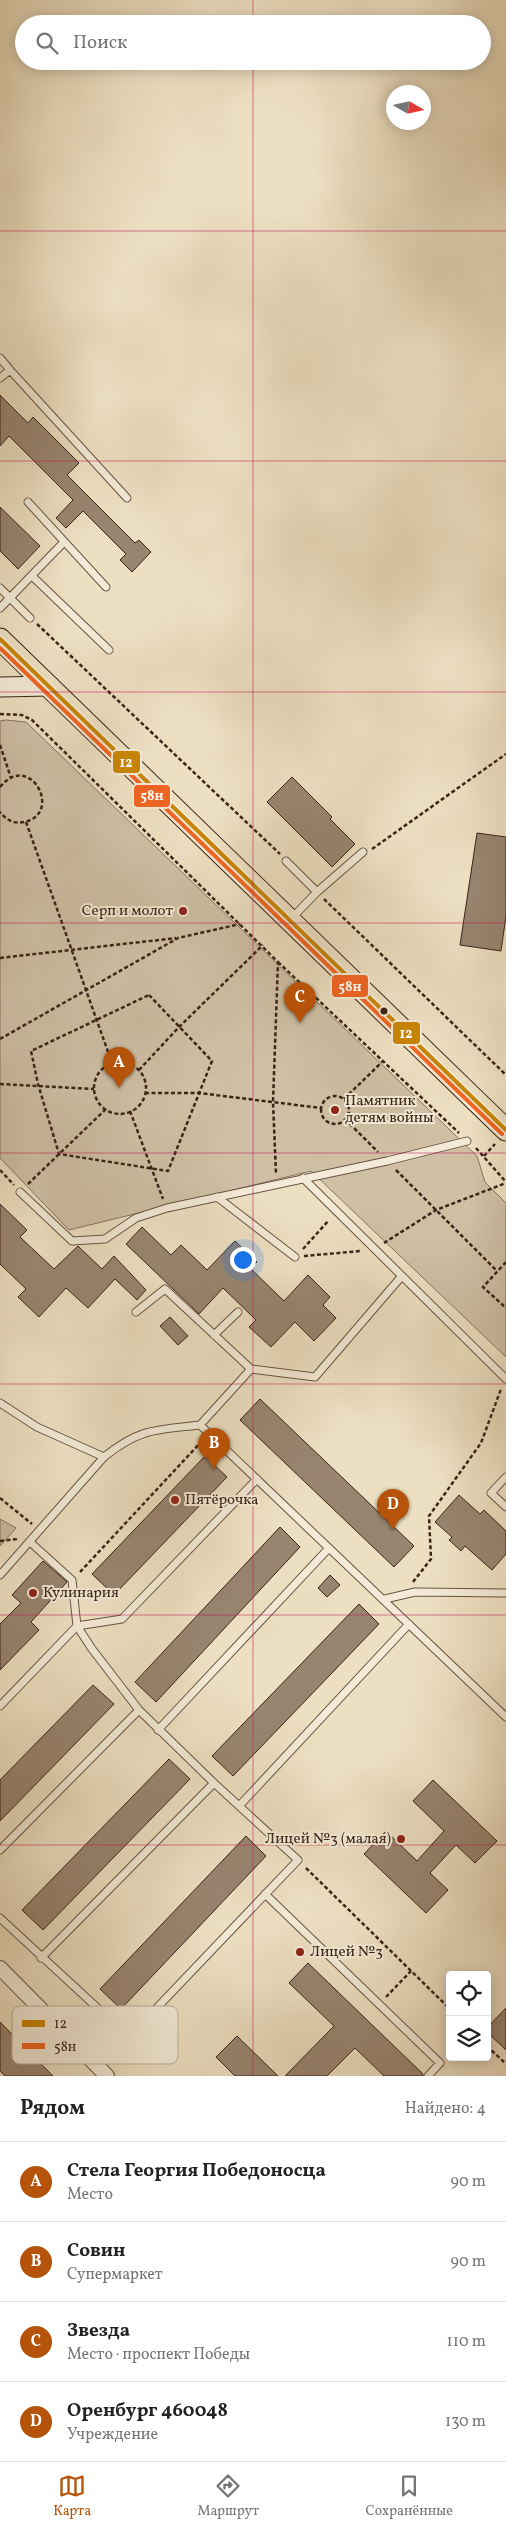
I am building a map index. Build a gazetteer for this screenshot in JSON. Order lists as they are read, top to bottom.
{
  "places": [
    "Серп и молот",
    "Памятник детям войны",
    "Пятёрочка",
    "Кулинария",
    "Лицей №3 (малая)",
    "Лицей №3"
  ],
  "lines": ["transit line 12", "transit line 58н"],
  "legend": ["12", "58н"],
  "north": "right",
  "page": {
    "search": "Поиск",
    "pins": [
      "C",
      "A",
      "B",
      "D"
    ],
    "heading": ["Рядом", "Найдено: 4"],
    "list": [
      {
        "mark": "A",
        "name": "Стела Георгия Победоносца",
        "note": "Место",
        "value": "90 m"
      },
      {
        "mark": "B",
        "name": "Совин",
        "note": "Супермаркет",
        "value": "90 m"
      },
      {
        "mark": "C",
        "name": "Звезда",
        "note": "Место · проспект Победы",
        "value": "110 m"
      },
      {
        "mark": "D",
        "name": "Оренбург 460048",
        "note": "Учреждение",
        "value": "130 m"
      }
    ],
    "nav": ["Карта", "Маршрут", "Сохранённые"]
  }
}
